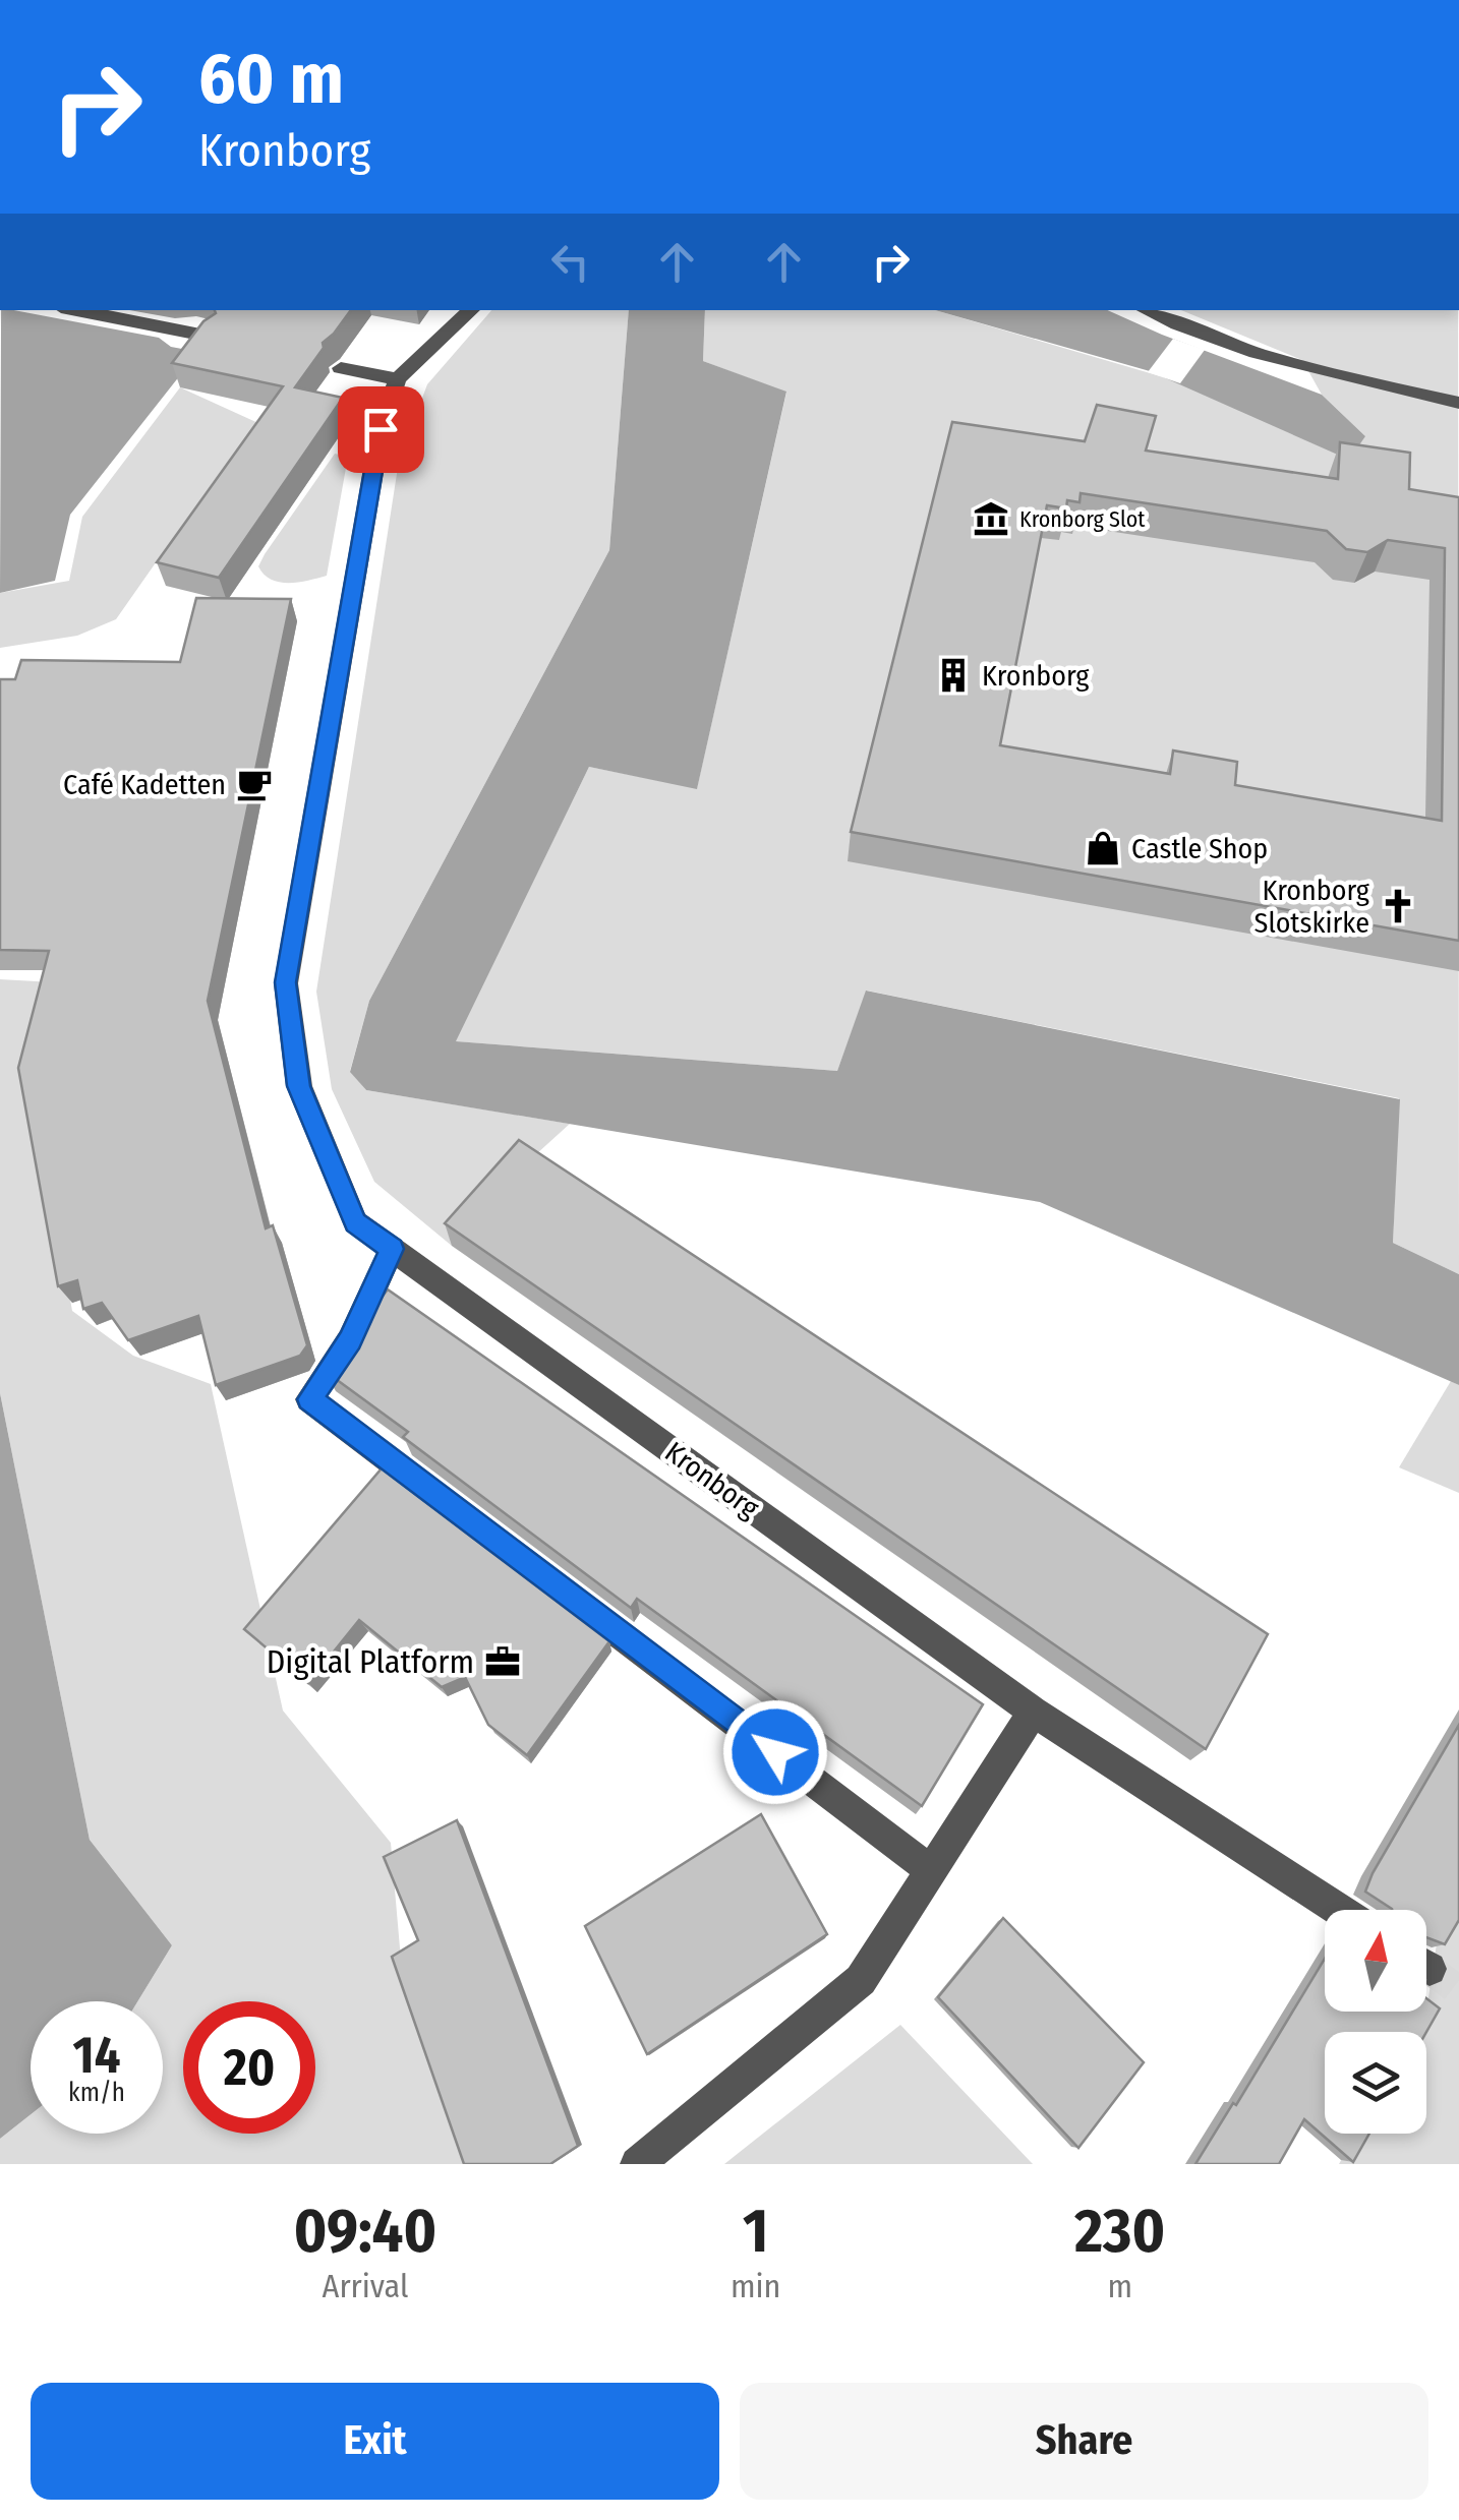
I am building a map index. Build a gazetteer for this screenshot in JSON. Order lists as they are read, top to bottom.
{
  "streets": {
    "lane": ["Kronborg"]
  },
  "places": {
    "museum": ["Kronborg Slot"],
    "building": ["Kronborg"],
    "cafe": ["Café Kadetten"],
    "shop": ["Castle Shop"],
    "church": ["Kronborg Slotskirke"],
    "office": ["Digital Platform"]
  },
  "north": "top",
  "page": {
    "turn": ["60 m", "Kronborg"],
    "speed": "14 km/h",
    "limit": "20",
    "eta": [
      "09:40",
      "Arrival",
      "1",
      "min",
      "230",
      "m"
    ],
    "buttons": ["Exit", "Share"]
  }
}
